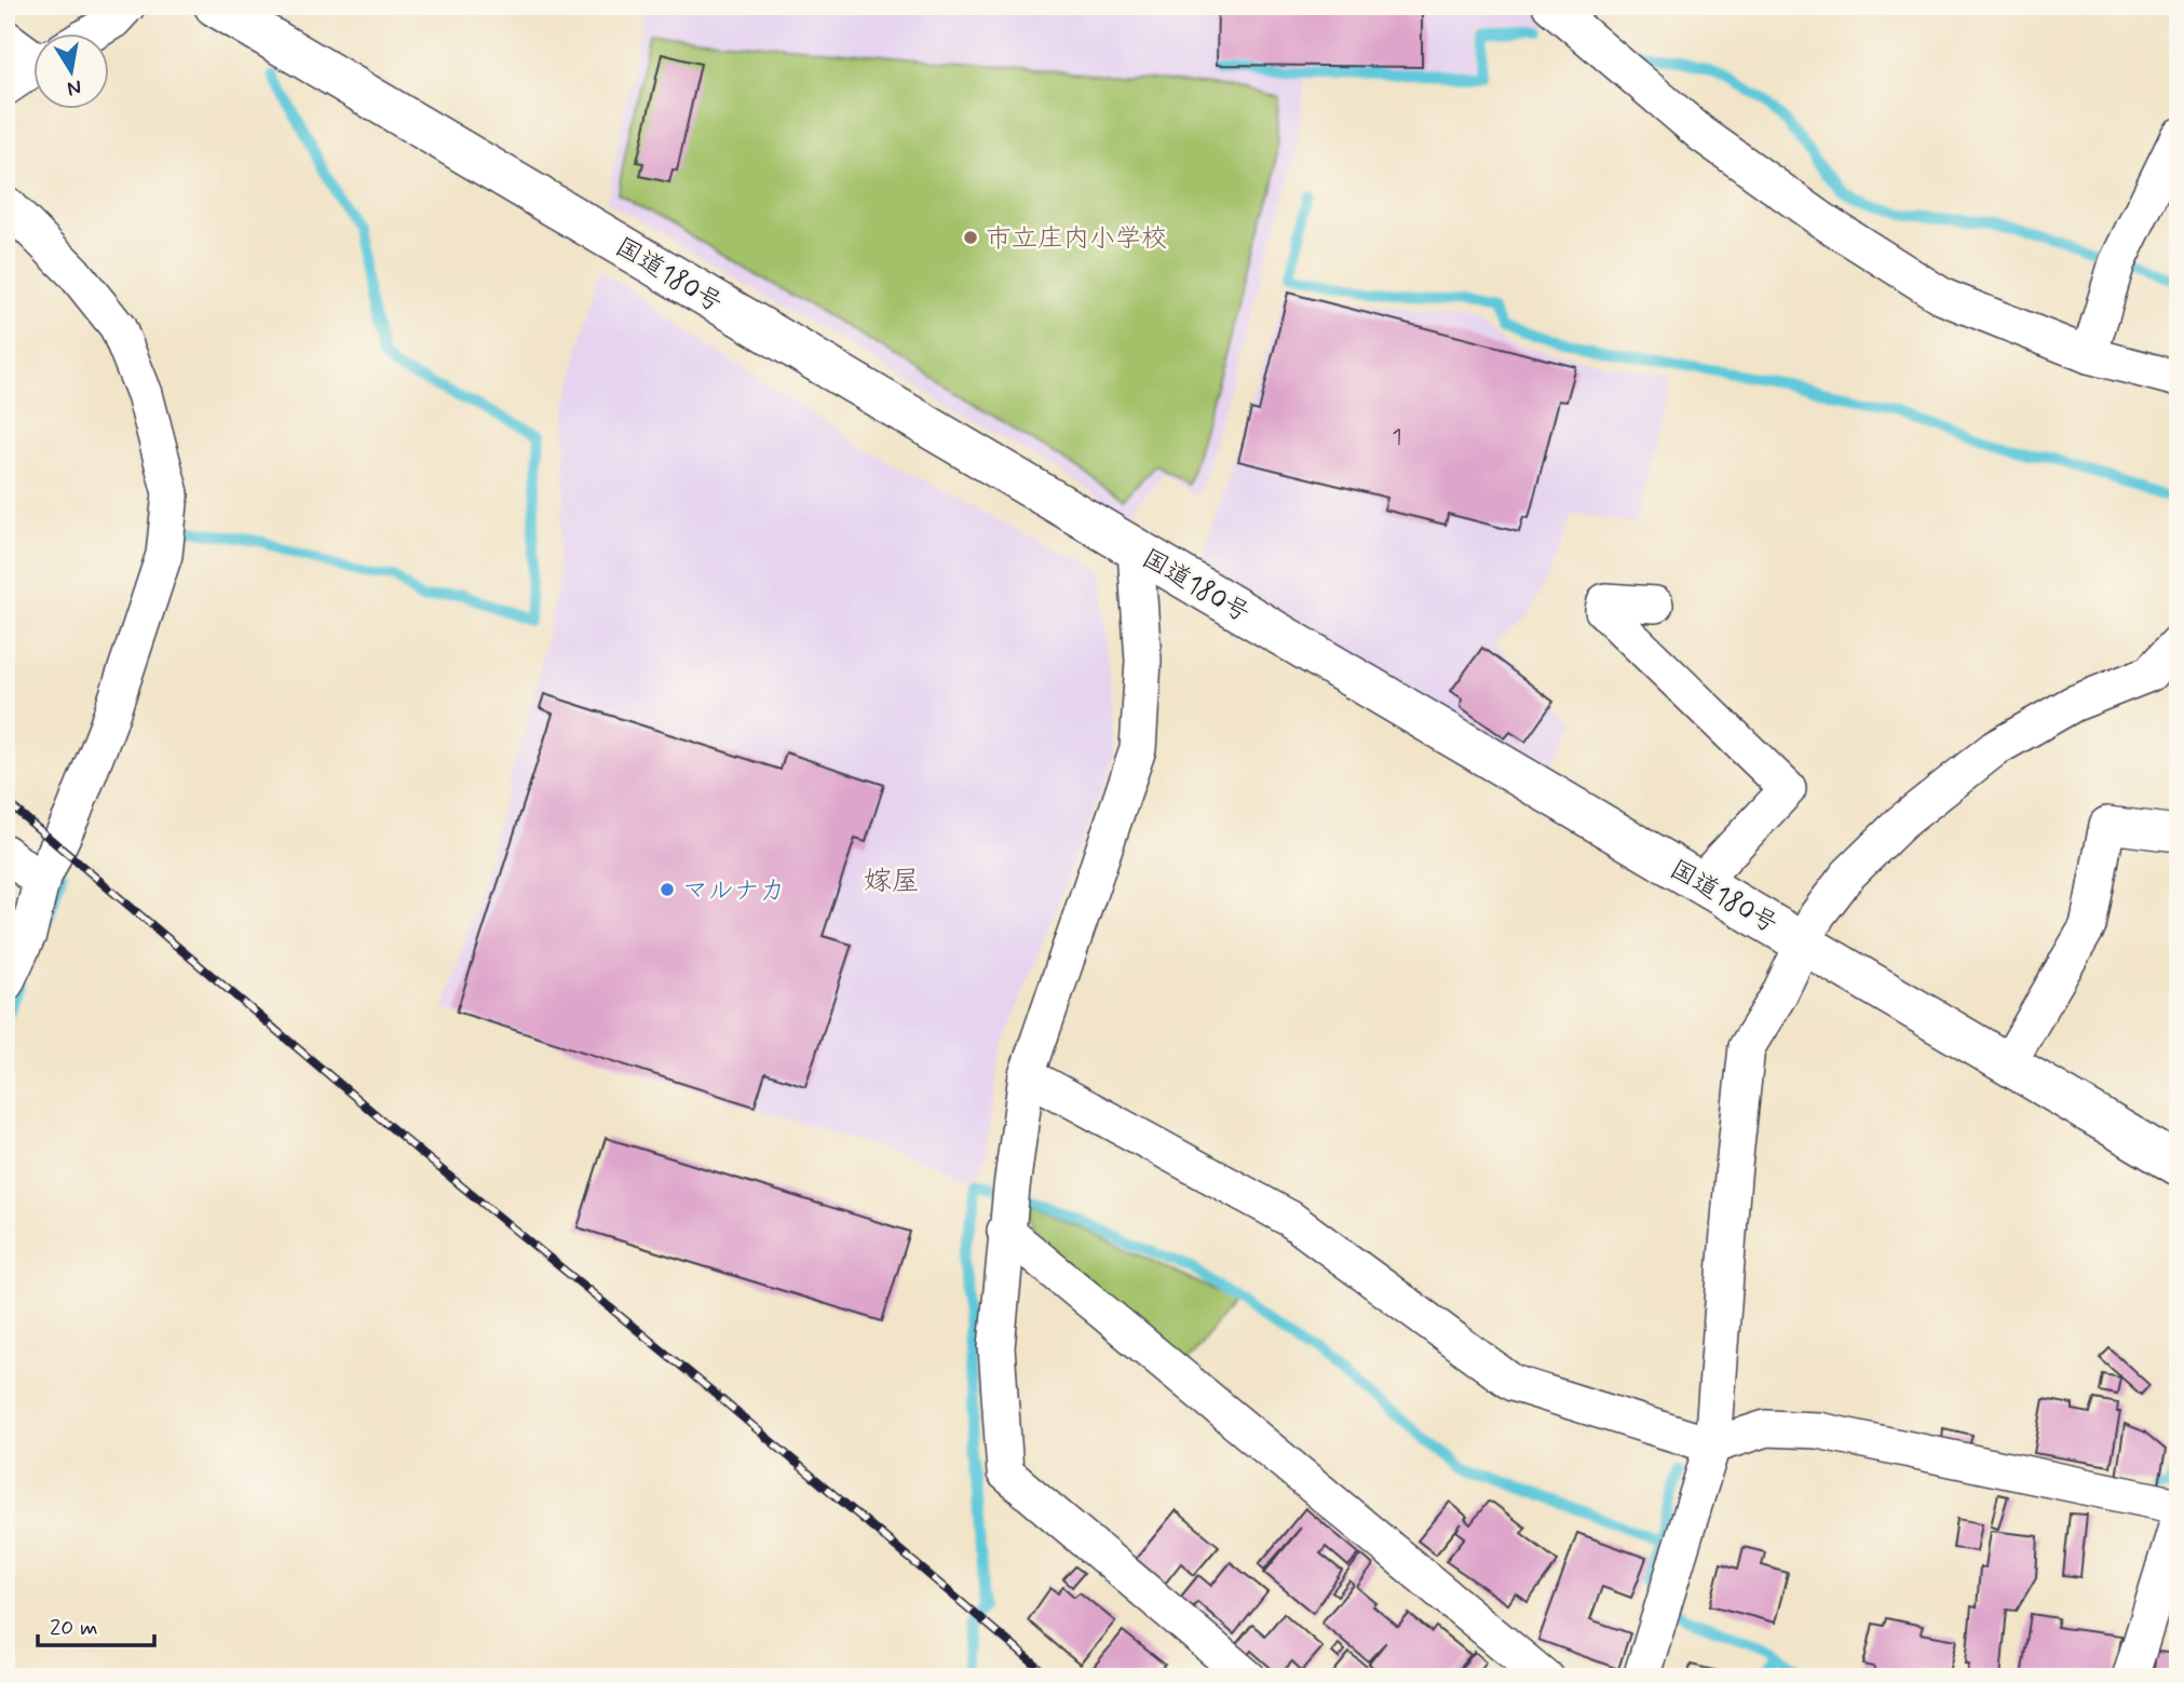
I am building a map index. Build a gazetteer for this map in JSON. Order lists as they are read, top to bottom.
{
  "streets": {
    "highway": ["国道180号"]
  },
  "districts": ["嫁屋"],
  "places": ["市立庄内小学校", "マルナカ"],
  "house_numbers": ["1"],
  "scale_bar": "20 m",
  "north": "bottom"
}
